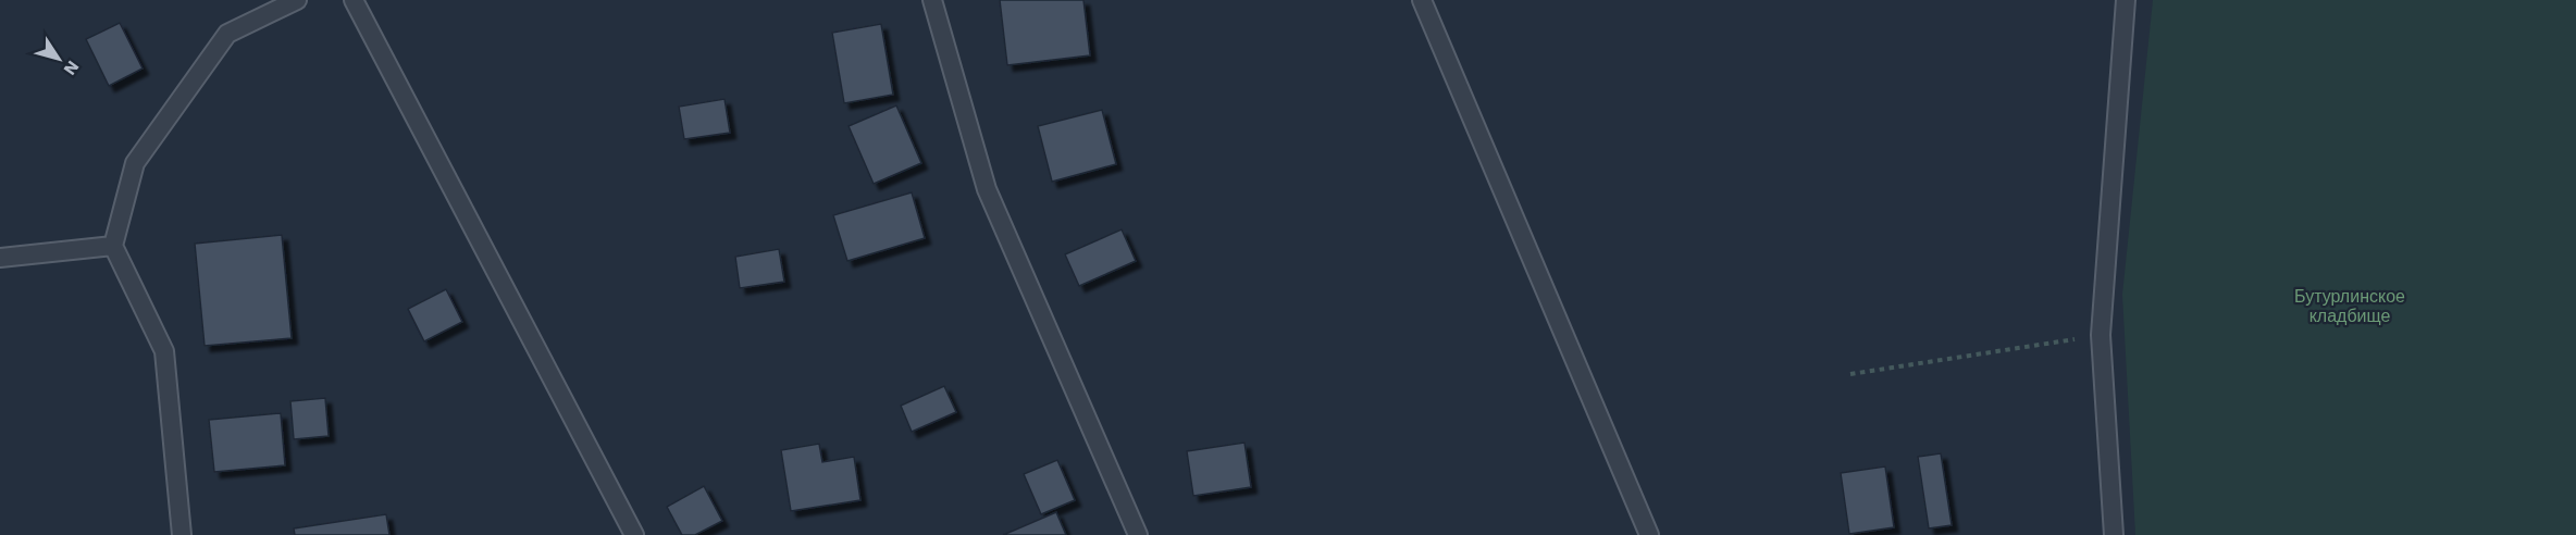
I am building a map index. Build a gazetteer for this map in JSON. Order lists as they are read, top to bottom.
{
  "parks": ["Бутурлинское кладбище"],
  "north": "bottom right"
}
